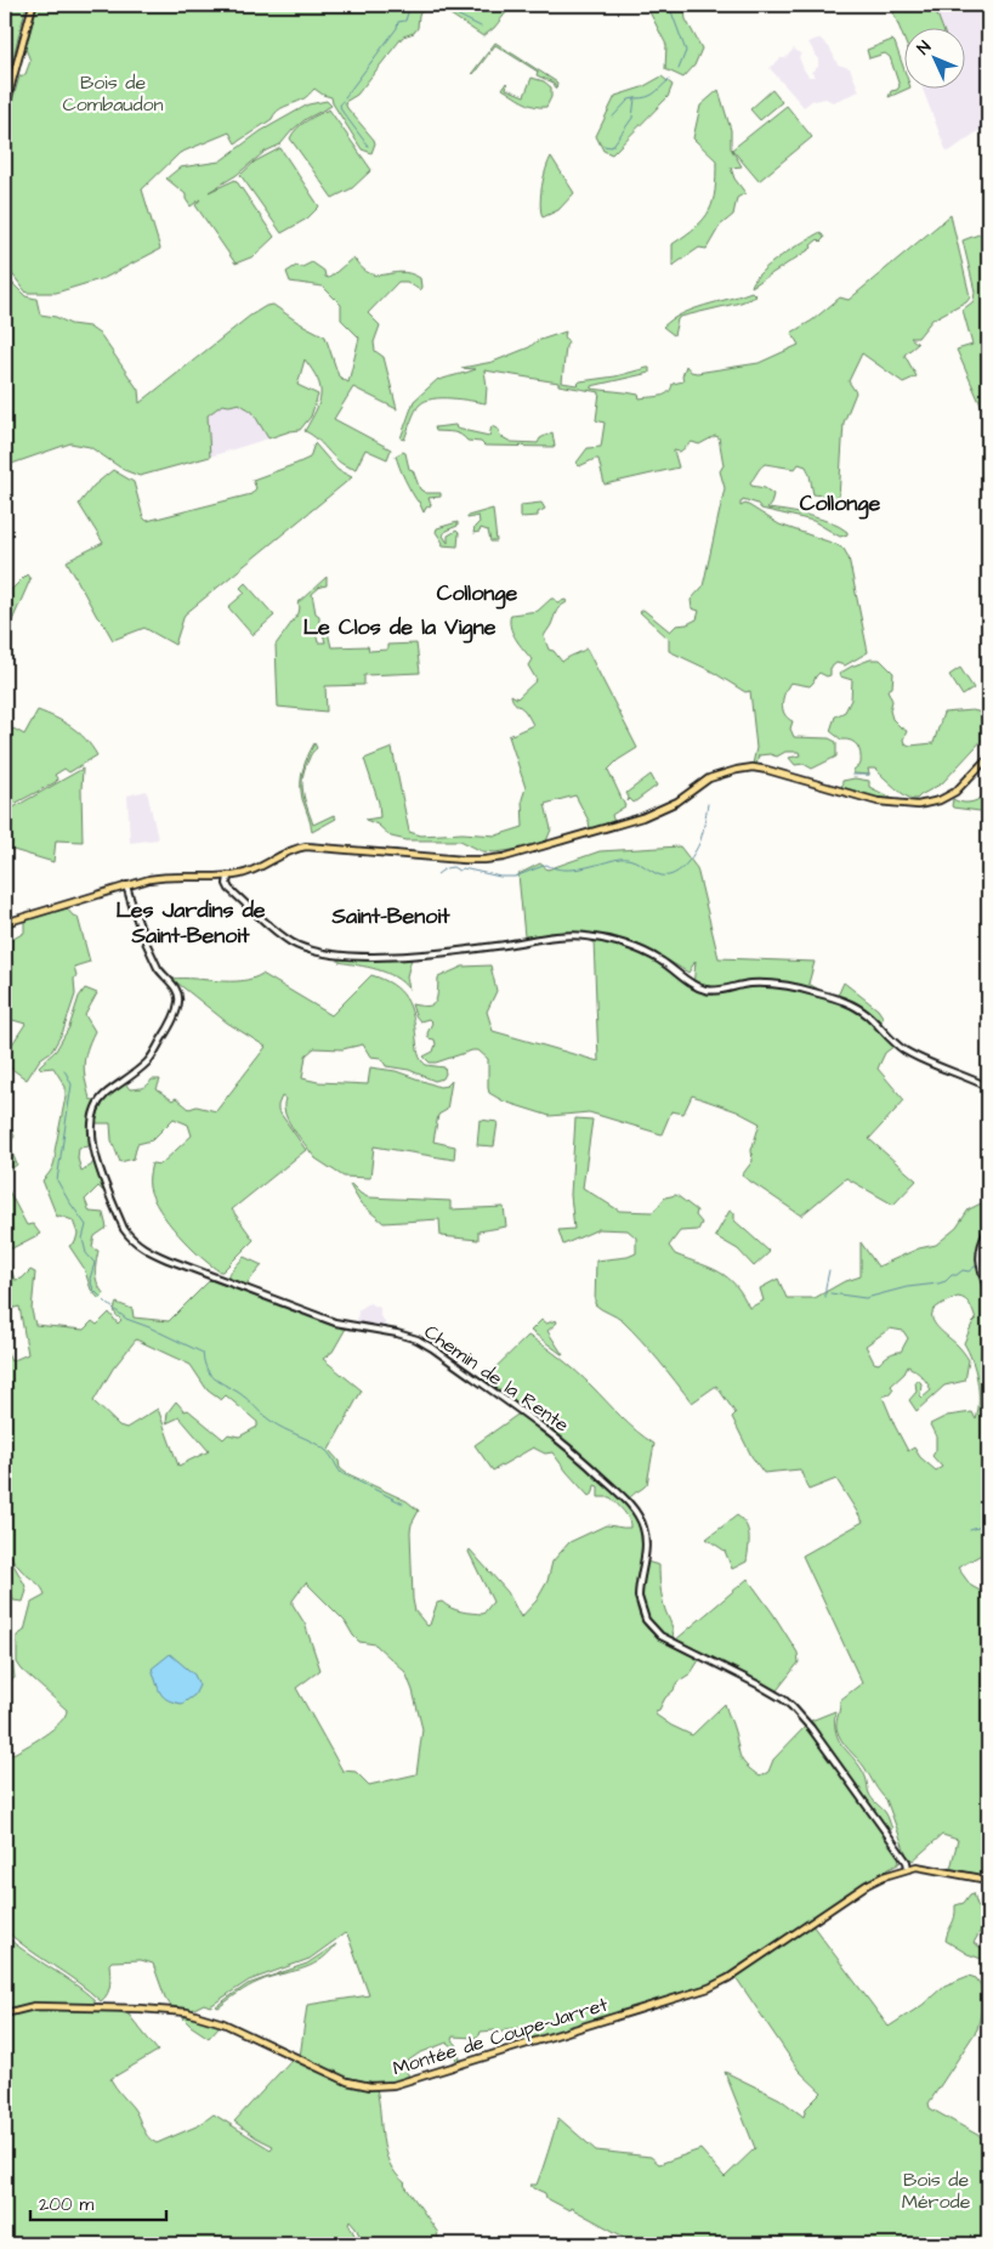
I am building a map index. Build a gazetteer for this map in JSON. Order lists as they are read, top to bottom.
{
  "streets": {
    "main road": ["Montée de Coupe-Jarret"],
    "street": ["Chemin de la Rente"]
  },
  "crossings": [
    ["Chemin de la Rente", "Montée de Coupe-Jarret"]
  ],
  "districts": [
    "Collonge",
    "Collonge",
    "Le Clos de la Vigne",
    "Les Jardins de Saint-Benoit",
    "Saint-Benoit"
  ],
  "parks": ["Bois de Combaudon", "Bois de Mérode"],
  "scale_bar": "200 m",
  "north": "top left"
}
